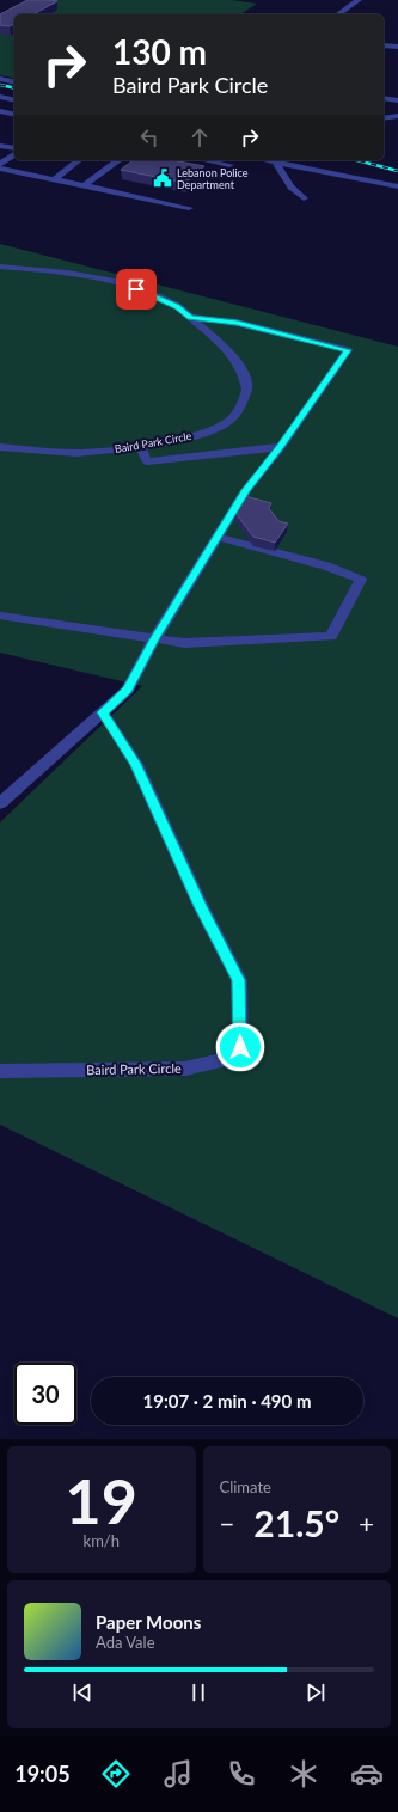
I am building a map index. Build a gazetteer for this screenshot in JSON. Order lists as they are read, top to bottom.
{
  "streets": {
    "street": ["Baird Park Circle"]
  },
  "places": {
    "public building": ["Lebanon Police Department"]
  },
  "page": {
    "turn": ["130 m", "Baird Park Circle"],
    "limit": "30",
    "trip": "19:07 · 2 min · 490 m",
    "tile": [
      ["19", "km/h"],
      "Climate"
    ],
    "heat": ["−", "21.5°", "+"],
    "song": ["Paper Moons", "Ada Vale"],
    "tabs": "19:05"
  }
}
